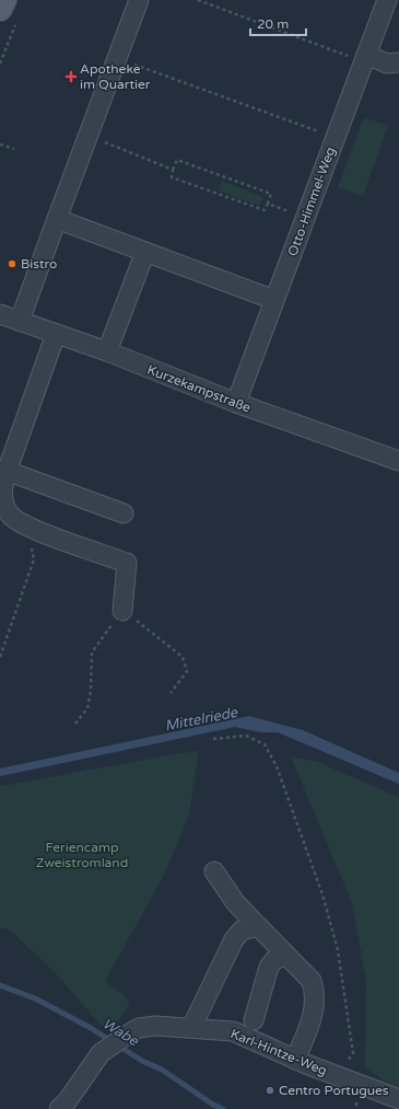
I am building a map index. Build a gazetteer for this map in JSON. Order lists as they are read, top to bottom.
{
  "streets": {
    "street": ["Otto-Himmel-Weg", "Kurzekampstraße", "Karl-Hintze-Weg"]
  },
  "crossings": [
    ["Otto-Himmel-Weg", "Kurzekampstraße"]
  ],
  "water": ["Mittelriede", "Wabe"],
  "parks": ["Feriencamp Zweistromland"],
  "places": {
    "health": ["Apotheke im Quartier"],
    "other": ["Bistro", "Centro Portugues"]
  },
  "scale_bar": "20 m"
}
